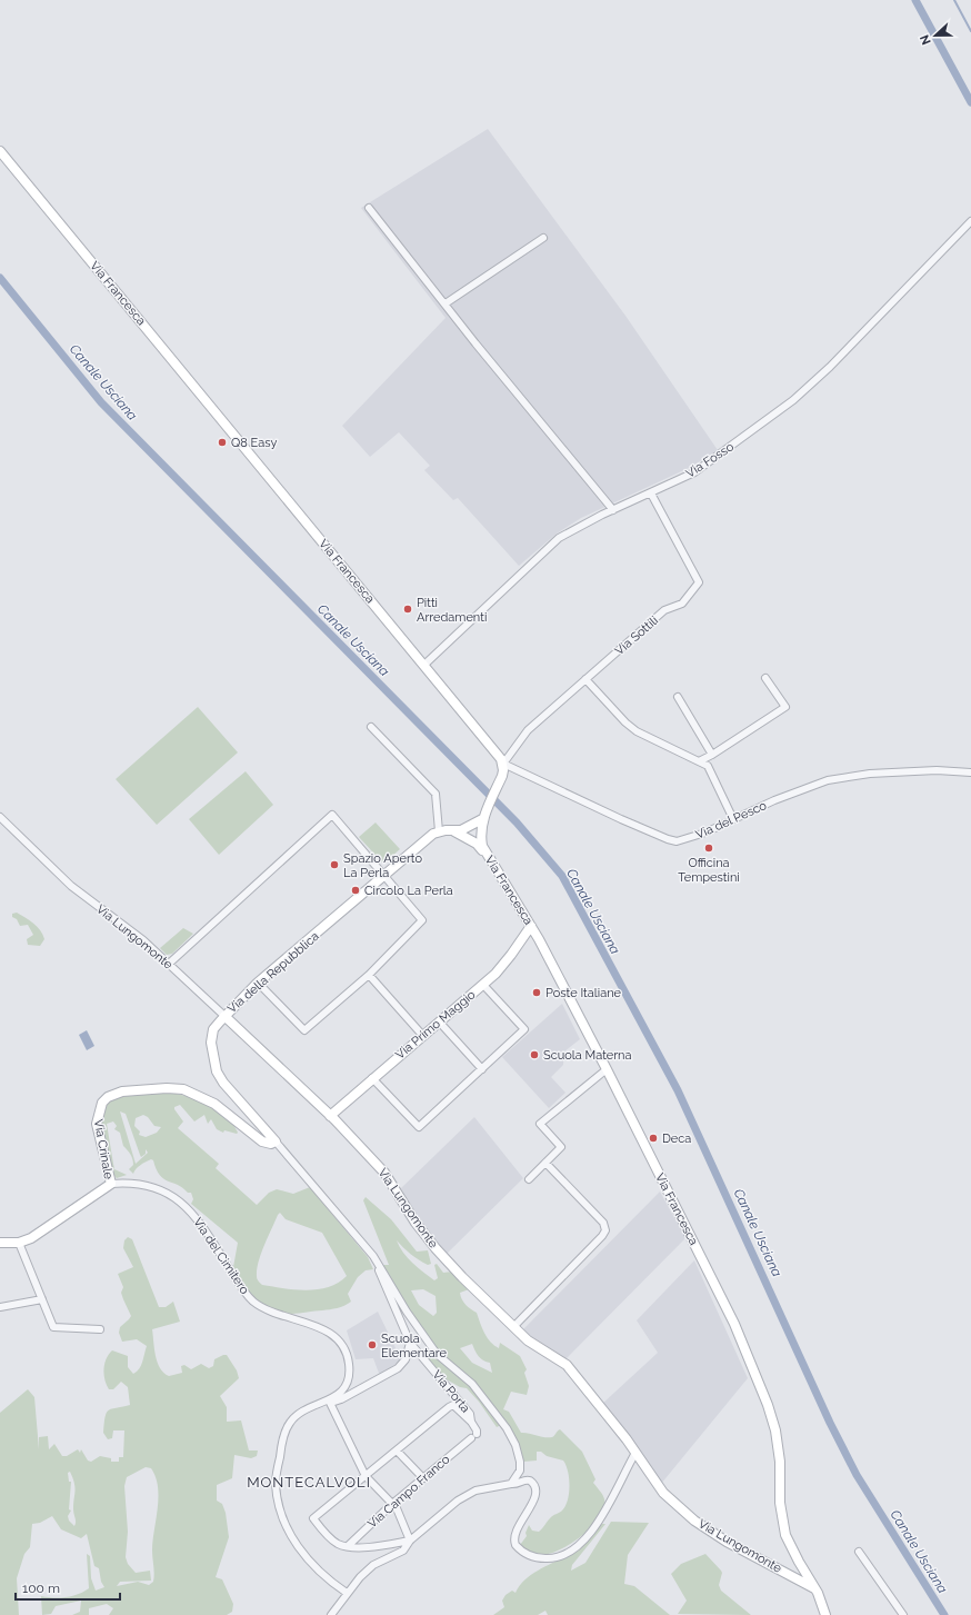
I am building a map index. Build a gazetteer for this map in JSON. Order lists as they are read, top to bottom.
{
  "streets": {
    "street": [
      "Via Francesca",
      "Via Fosso",
      "Via Sottili",
      "Via del Pesco",
      "Via Lungomonte",
      "Via della Repubblica",
      "Via Primo Maggio",
      "Via Crinale",
      "Via del Cimitero",
      "Via Porta",
      "Via Campo Franco"
    ]
  },
  "crossings": [
    ["Via Francesca", "Via Fosso"],
    ["Via Francesca", "Via Sottili"],
    ["Via Francesca", "Via del Pesco"],
    ["Via Francesca", "Via Lungomonte"],
    ["Via Francesca", "Via Primo Maggio"],
    ["Via Fosso", "Via Sottili"],
    ["Via Sottili", "Via del Pesco"],
    ["Via Lungomonte", "Via della Repubblica"],
    ["Via Lungomonte", "Via Primo Maggio"],
    ["Via della Repubblica", "Via Crinale"],
    ["Via della Repubblica", "Via Porta"],
    ["Via Crinale", "Via del Cimitero"],
    ["Via Porta", "Via Campo Franco"]
  ],
  "districts": ["MONTECALVOLI"],
  "water": ["Canale Usciana"],
  "places": [
    "Q8 Easy",
    "Pitti Arredamenti",
    "Officina Tempestini",
    "Spazio Aperto La Perla",
    "Circolo La Perla",
    "Poste Italiane",
    "Scuola Materna",
    "Deca",
    "Scuola Elementare"
  ],
  "scale_bar": "100 m",
  "north": "left"
}
